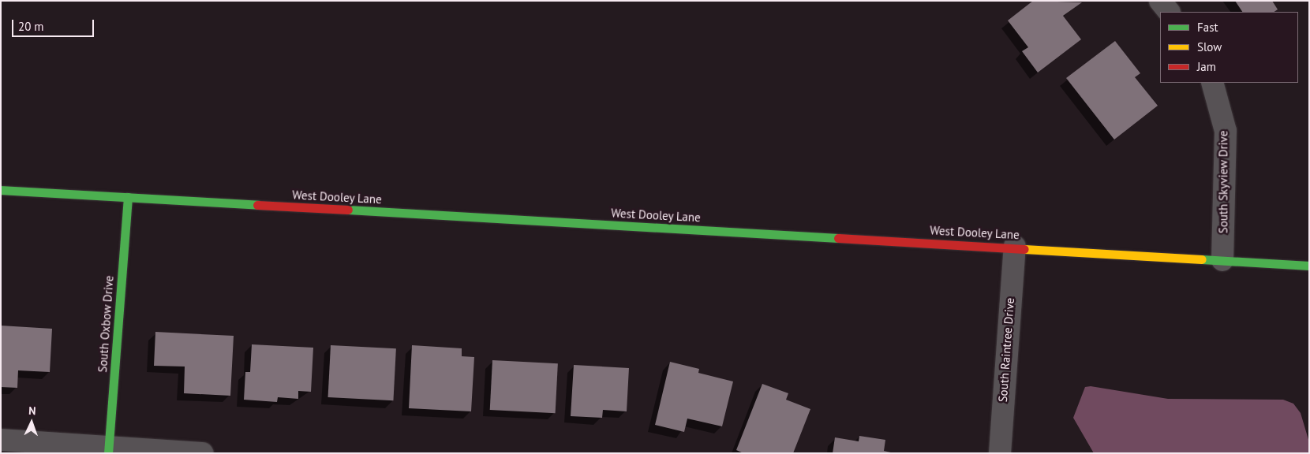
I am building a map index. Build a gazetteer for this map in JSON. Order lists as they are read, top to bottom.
{
  "streets": {
    "street": [
      "South Skyview Drive",
      "West Dooley Lane",
      "South Oxbow Drive",
      "South Raintree Drive"
    ]
  },
  "crossings": [
    ["South Skyview Drive", "West Dooley Lane"],
    ["West Dooley Lane", "South Oxbow Drive"],
    ["West Dooley Lane", "South Raintree Drive"]
  ],
  "legend": ["Fast", "Slow", "Jam"],
  "scale_bar": "20 m",
  "north": "top"
}
